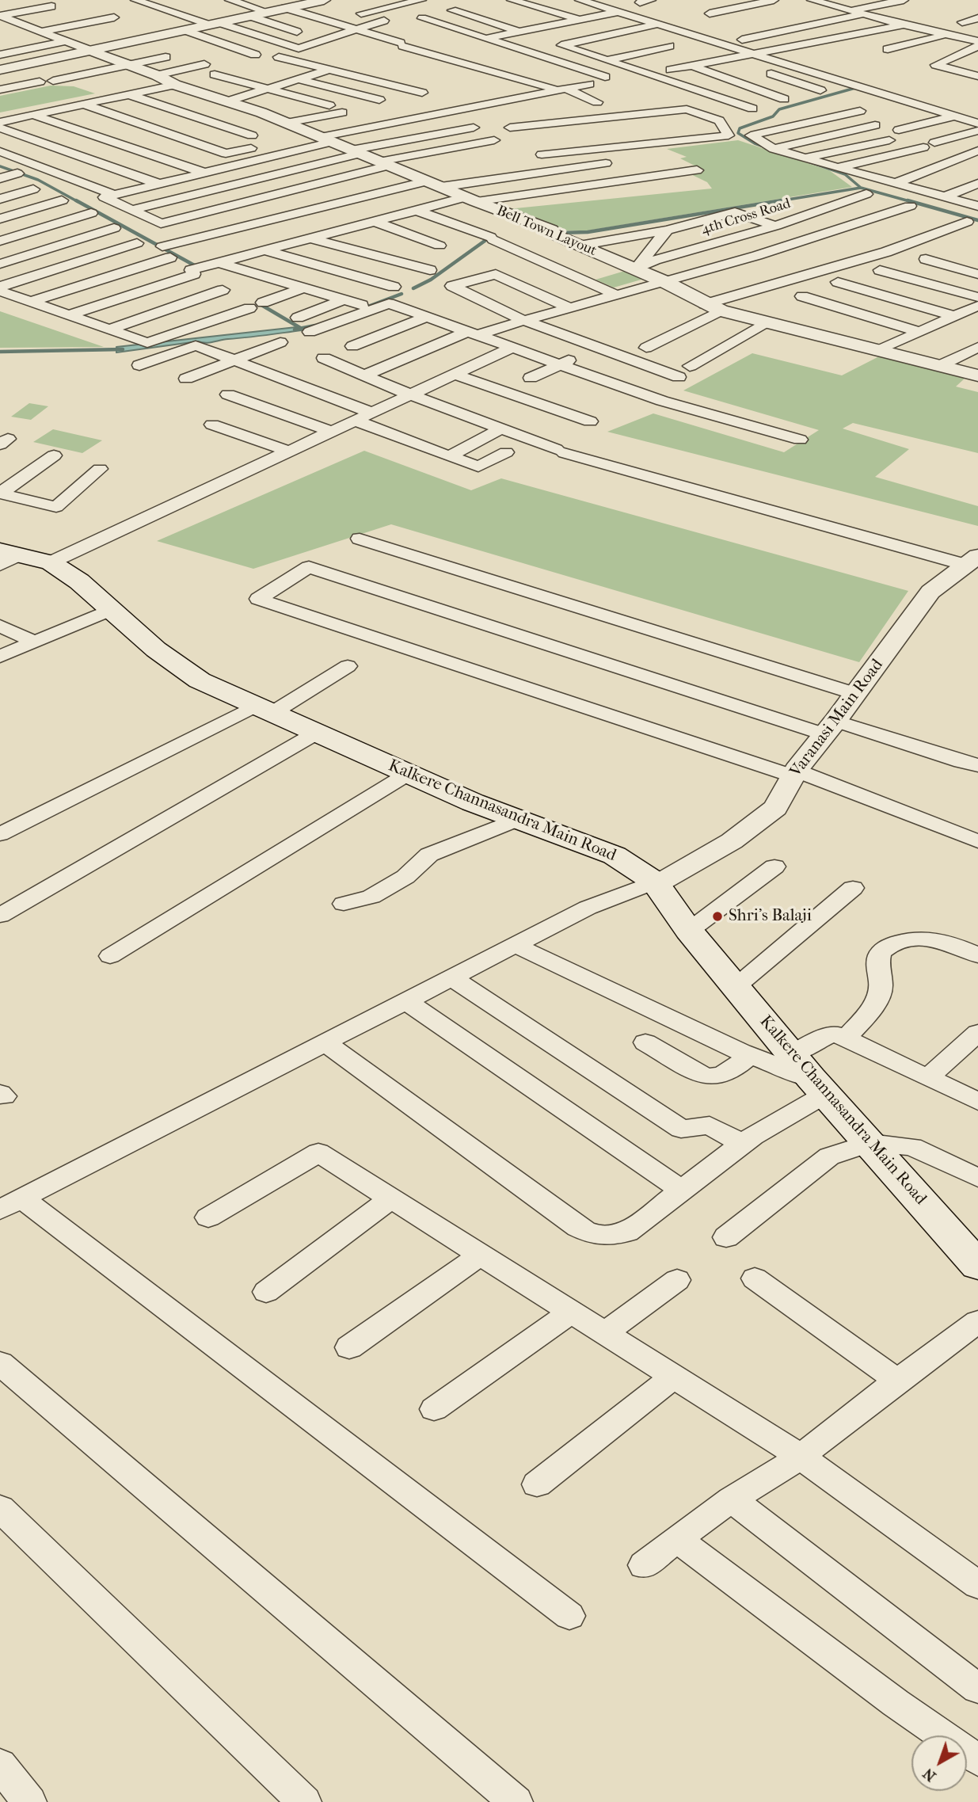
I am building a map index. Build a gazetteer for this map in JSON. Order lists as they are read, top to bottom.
{
  "streets": {
    "main road": ["Kalkere Channasandra Main Road"],
    "street": ["4th Cross Road", "Bell Town Layout", "Varanasi Main Road"]
  },
  "crossings": [
    ["4th Cross Road", "Bell Town Layout"],
    ["Varanasi Main Road", "Kalkere Channasandra Main Road"]
  ],
  "places": ["Shri's Balaji"],
  "north": "bottom left"
}
